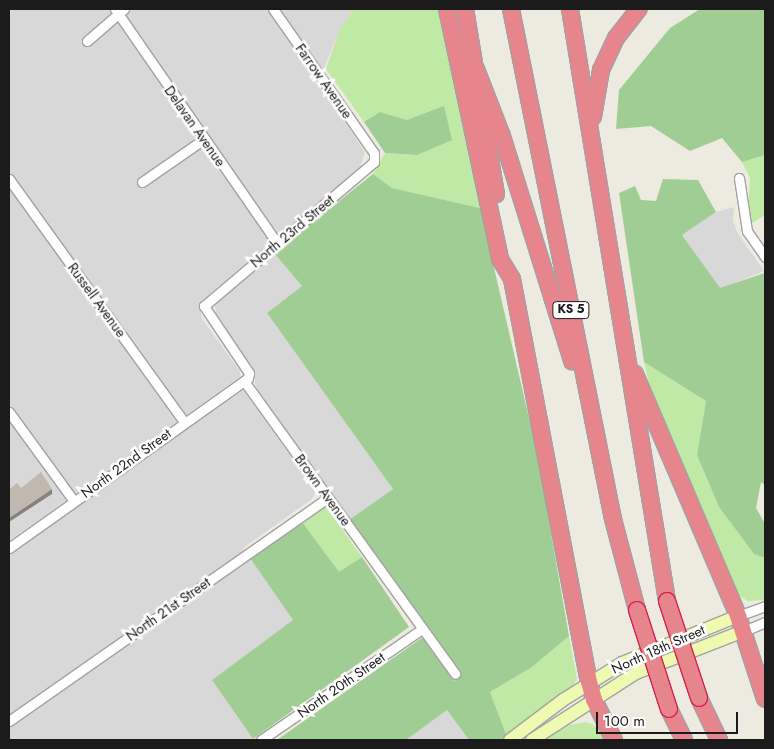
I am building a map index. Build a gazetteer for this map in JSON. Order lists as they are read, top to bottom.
{
  "streets": {
    "highway": ["KS 5"],
    "main road": ["North 18th Street"],
    "street": [
      "Farrow Avenue",
      "Delavan Avenue",
      "North 23rd Street",
      "Russell Avenue",
      "North 22nd Street",
      "Brown Avenue",
      "North 21st Street",
      "North 20th Street"
    ]
  },
  "crossings": [
    ["Farrow Avenue", "North 23rd Street"],
    ["Delavan Avenue", "North 23rd Street"],
    ["North 23rd Street", "Brown Avenue"],
    ["Russell Avenue", "North 22nd Street"],
    ["North 22nd Street", "Brown Avenue"],
    ["Brown Avenue", "North 21st Street"],
    ["Brown Avenue", "North 20th Street"]
  ],
  "scale_bar": "100 m"
}
